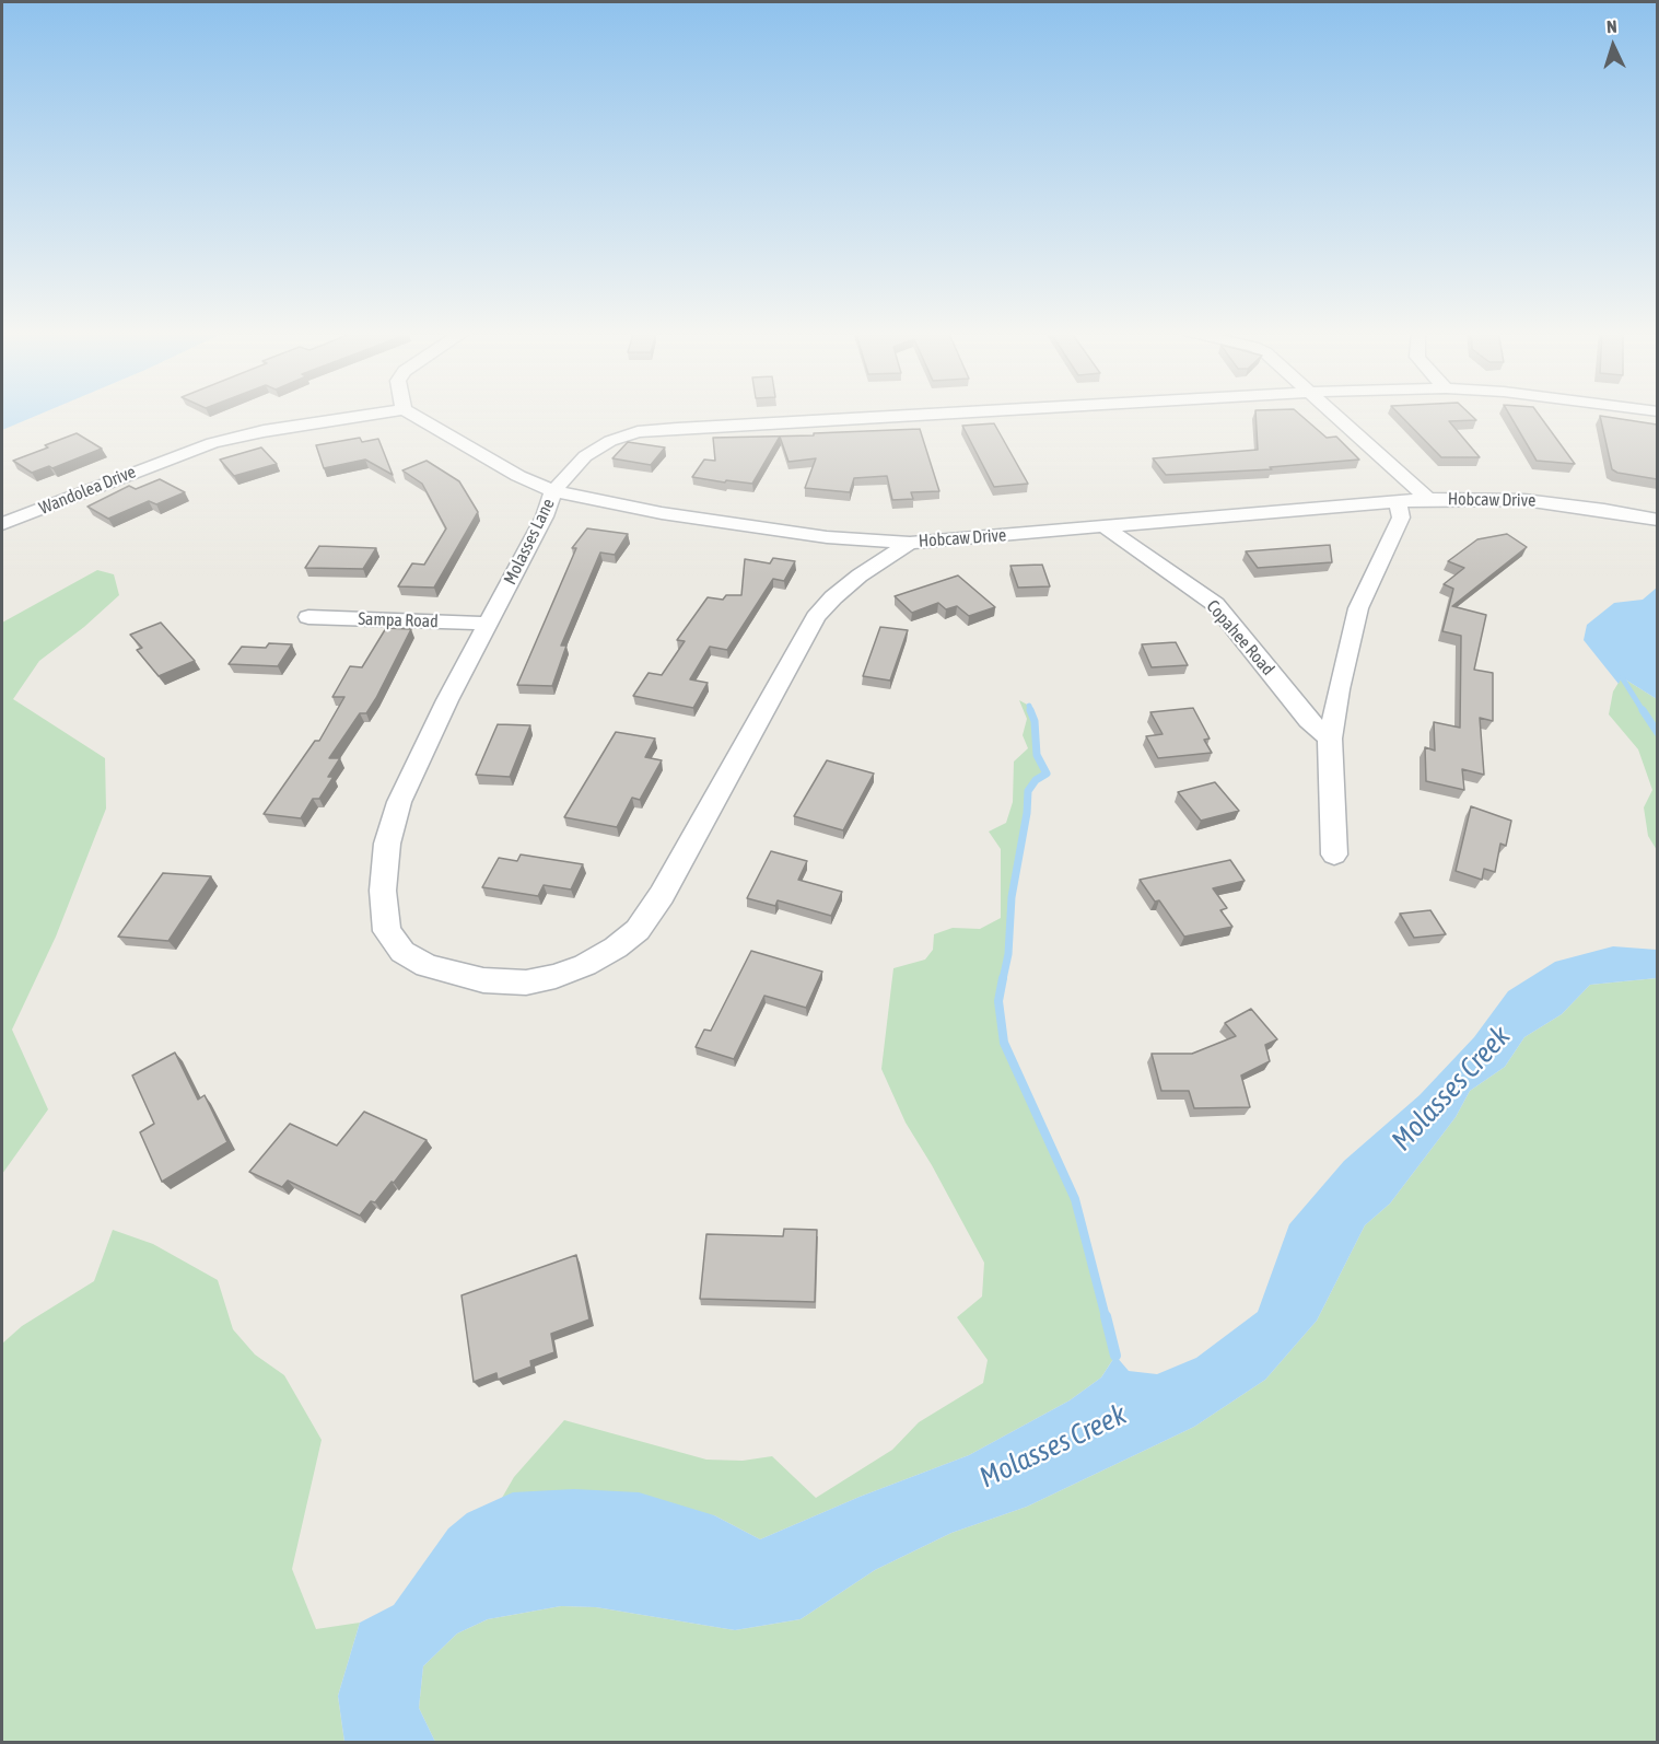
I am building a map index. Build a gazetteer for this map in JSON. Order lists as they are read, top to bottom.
{
  "streets": {
    "street": [
      "Wandolea Drive",
      "Hobcaw Drive",
      "Molasses Lane",
      "Sampa Road",
      "Copahee Road"
    ]
  },
  "crossings": [
    ["Hobcaw Drive", "Molasses Lane"],
    ["Hobcaw Drive", "Copahee Road"],
    ["Molasses Lane", "Sampa Road"]
  ],
  "water": ["Molasses Creek"],
  "north": "top"
}
